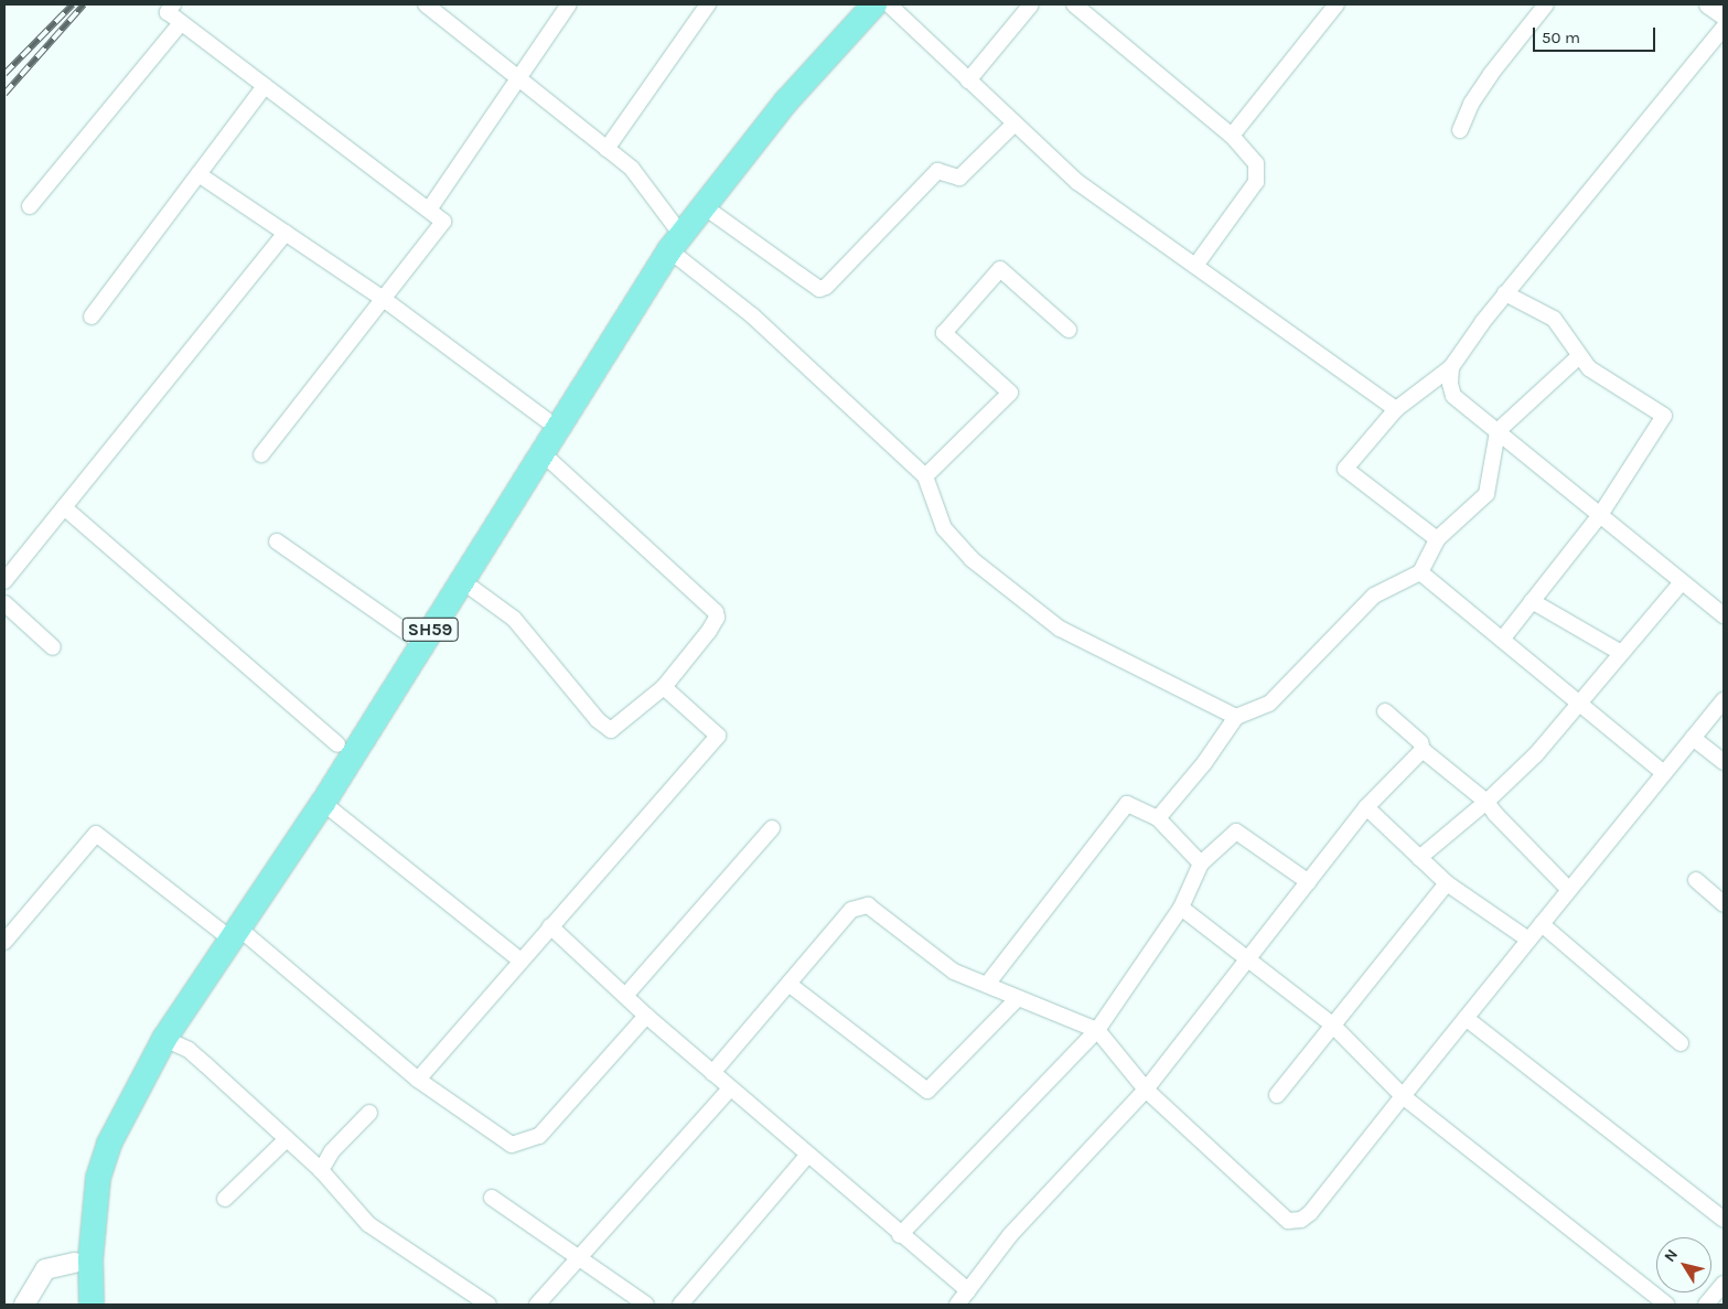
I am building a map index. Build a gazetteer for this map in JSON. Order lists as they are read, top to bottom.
{
  "streets": {
    "main road": ["SH59"]
  },
  "scale_bar": "50 m",
  "north": "top left"
}
